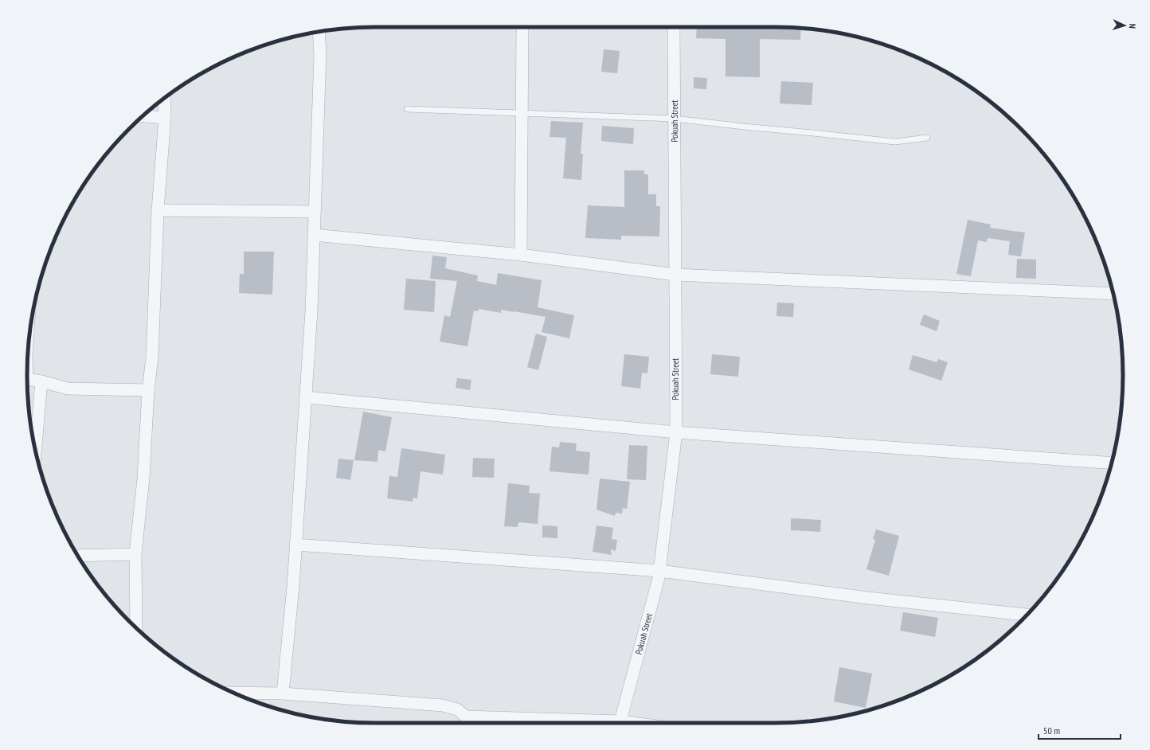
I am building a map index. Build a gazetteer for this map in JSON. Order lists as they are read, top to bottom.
{
  "streets": {
    "street": ["Pokuah Street"]
  },
  "scale_bar": "50 m",
  "north": "right"
}
